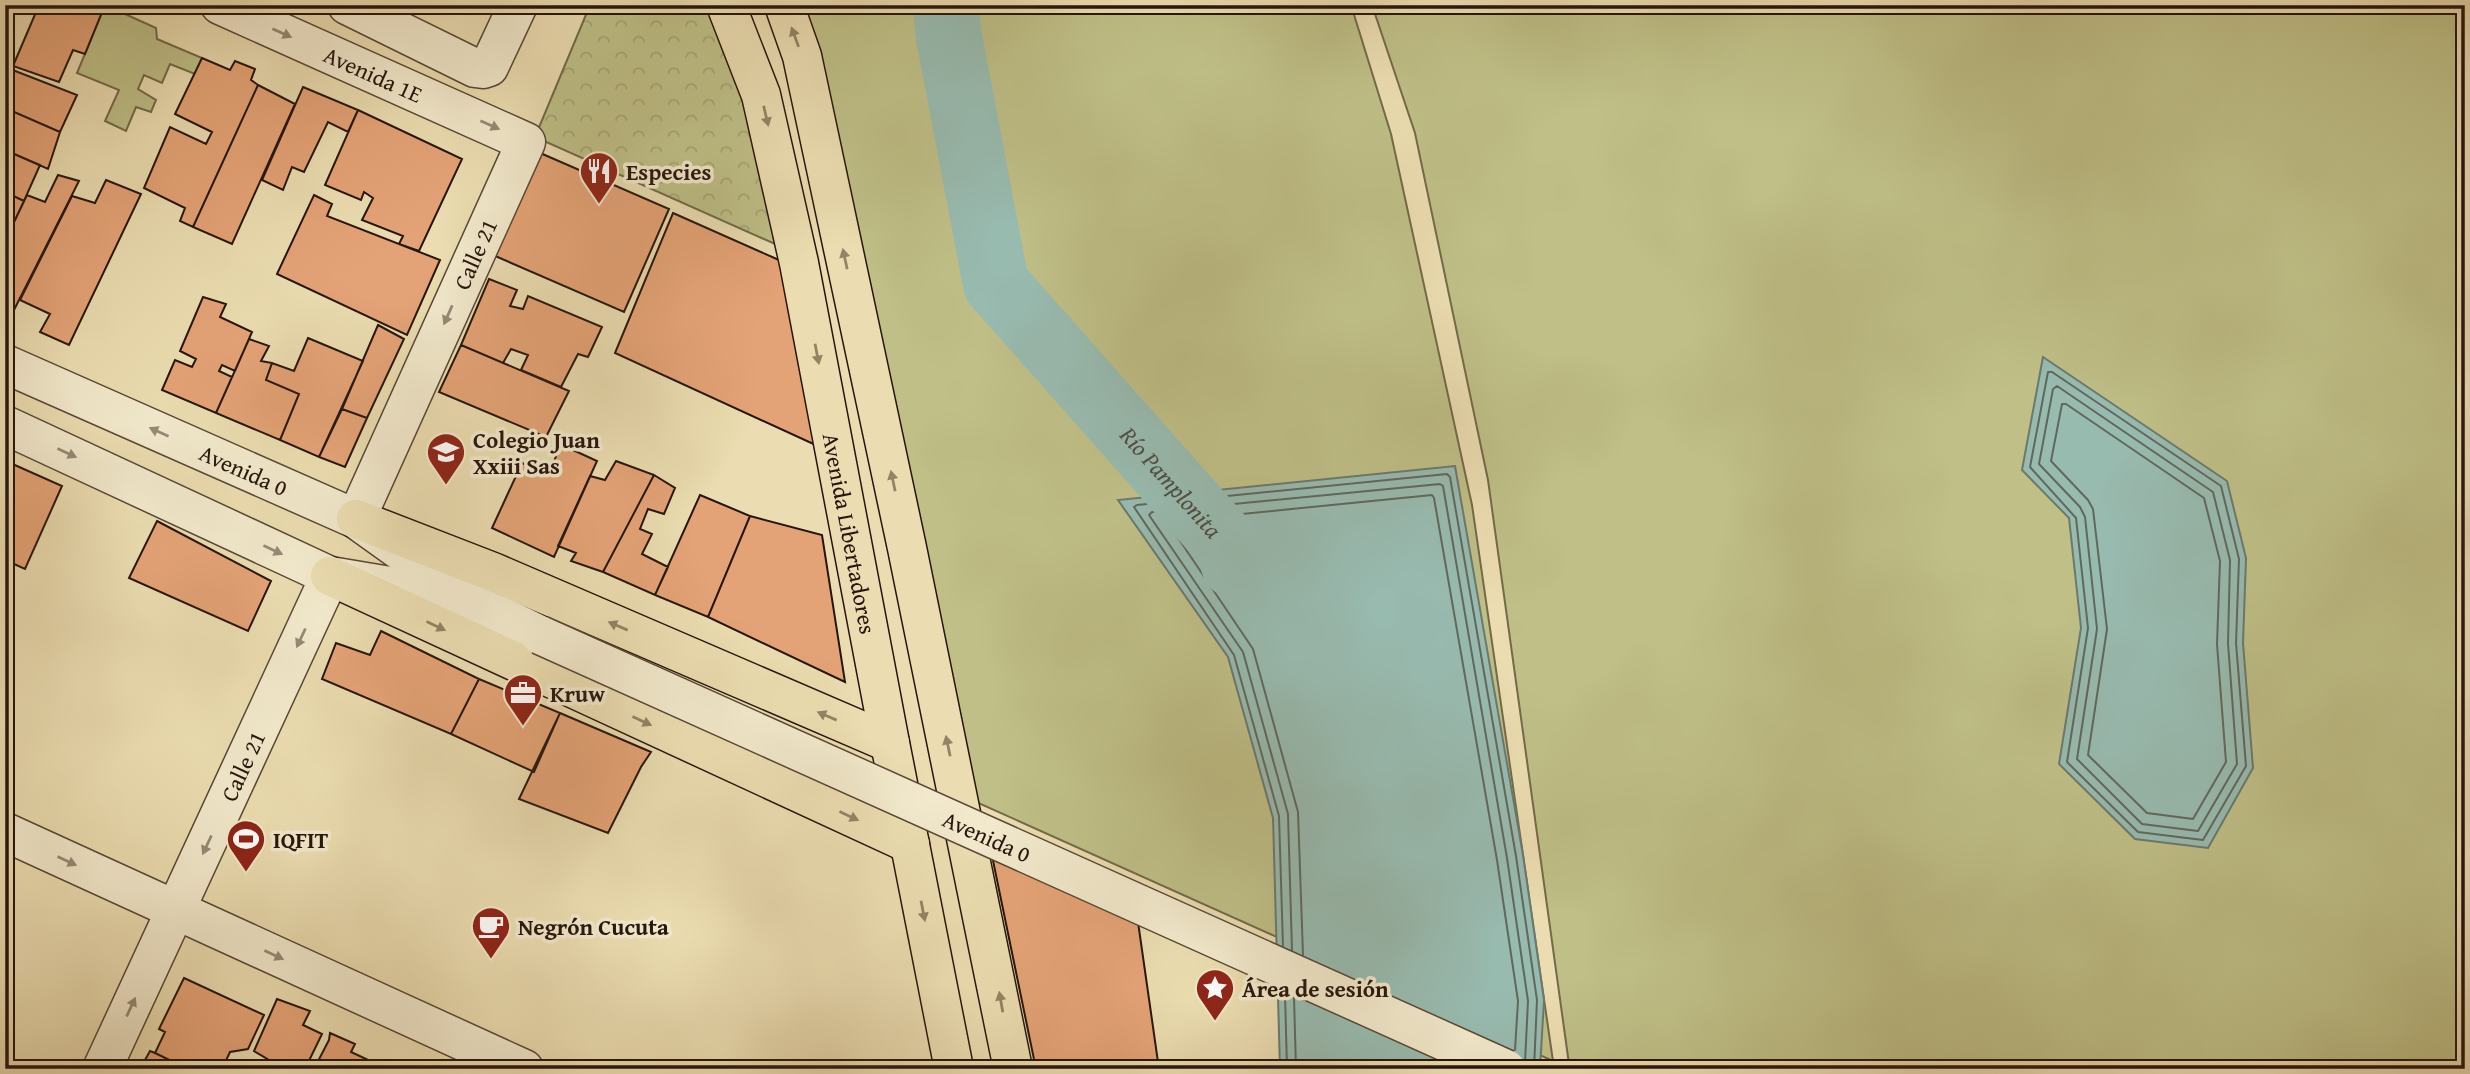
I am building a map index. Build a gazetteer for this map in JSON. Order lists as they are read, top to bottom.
{
  "streets": {
    "main road": ["Avenida Libertadores"],
    "street": ["Avenida 1E", "Calle 21", "Avenida 0"]
  },
  "crossings": [
    ["Avenida 1E", "Calle 21"],
    ["Calle 21", "Avenida 0"]
  ],
  "one_way": ["Avenida 1E"],
  "water": ["Río Pamplonita"],
  "places": {
    "restaurant": ["Especies"],
    "school or university": ["Colegio Juan Xxiii Sas"],
    "office": ["Kruw"],
    "sports": ["IQFIT"],
    "cafe": ["Negrón Cucuta"],
    "place": ["Área de sesión"]
  }
}
